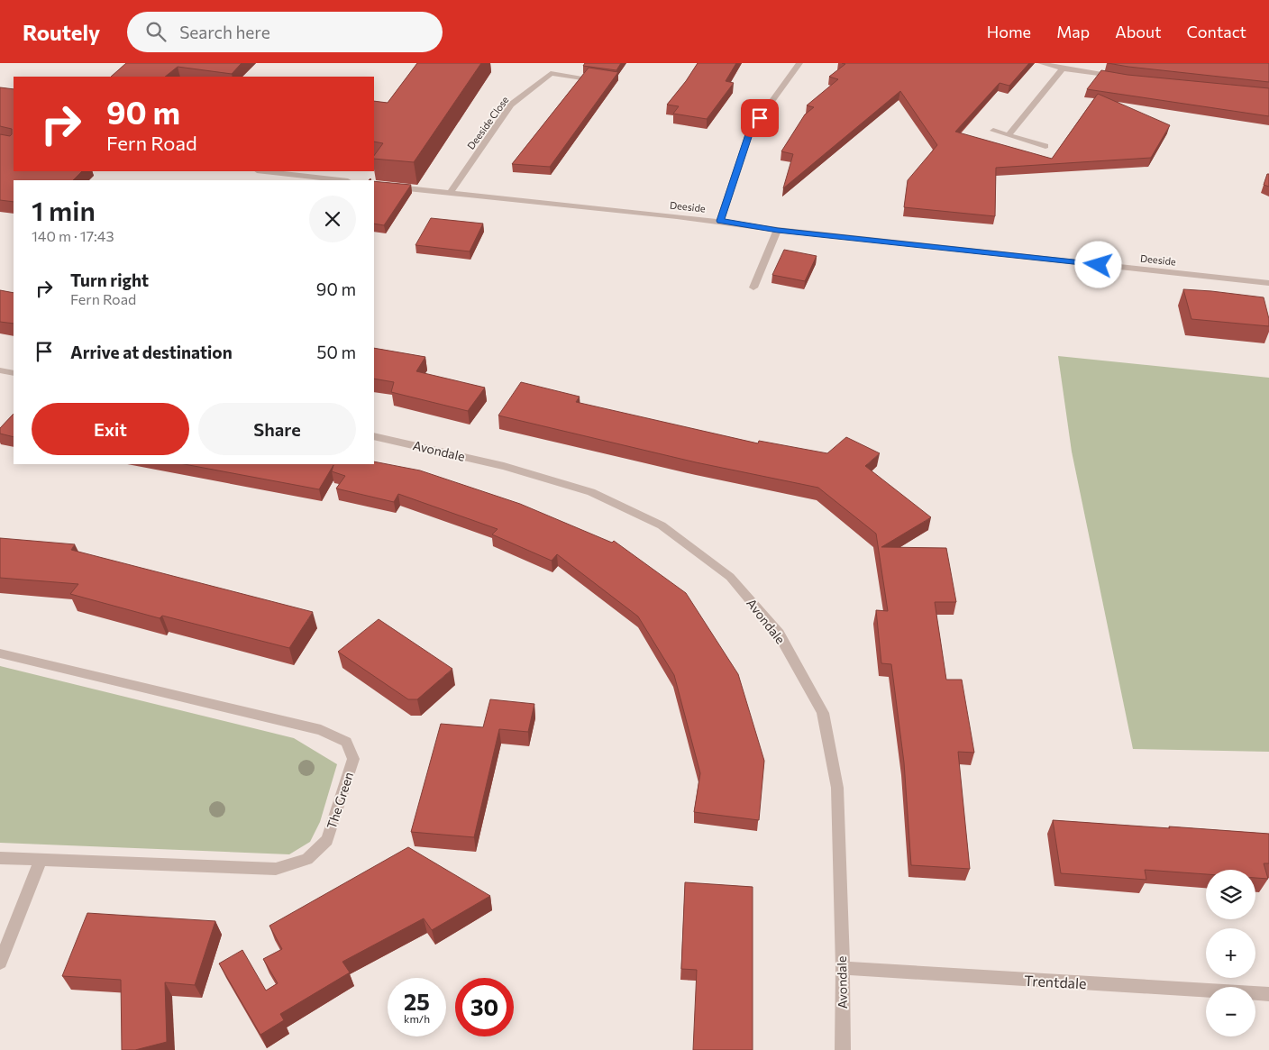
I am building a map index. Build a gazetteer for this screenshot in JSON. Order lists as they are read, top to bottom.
{
  "streets": {
    "street": [
      "Deeside Close",
      "Deeside",
      "Avondale",
      "The Green",
      "Trentdale"
    ]
  },
  "crossings": [
    ["Deeside Close", "Deeside"],
    ["Avondale", "Trentdale"]
  ],
  "page": {
    "header": "Routely",
    "search": "Search here",
    "nav": [
      "Home",
      "Map",
      "About",
      "Contact"
    ],
    "turn": ["90 m", "Fern Road"],
    "heading": ["1 min", "140 m · 17:43"],
    "list": [
      {
        "name": "Turn right",
        "note": "Fern Road",
        "value": "90 m"
      },
      {
        "name": "Arrive at destination",
        "value": "50 m"
      }
    ],
    "buttons": ["Exit", "Share"],
    "map_buttons": ["+", "−"],
    "speed": "25 km/h",
    "limit": "30"
  }
}
